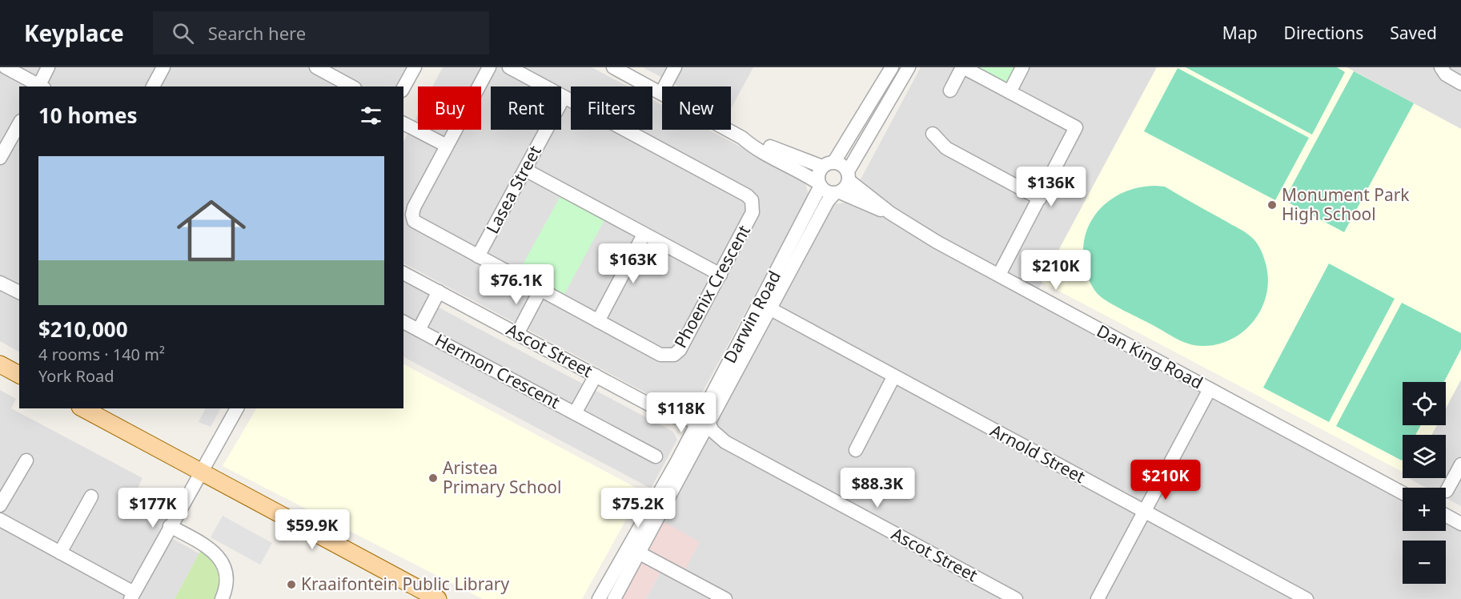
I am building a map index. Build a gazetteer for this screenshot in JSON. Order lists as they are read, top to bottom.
{
  "streets": {
    "street": [
      "Lasea Street",
      "Phoenix Crescent",
      "Darwin Road",
      "Ascot Street",
      "Dan King Road",
      "Hermon Crescent",
      "Arnold Street"
    ]
  },
  "crossings": [
    ["Lasea Street", "Phoenix Crescent"],
    ["Darwin Road", "Ascot Street"],
    ["Darwin Road", "Dan King Road"],
    ["Darwin Road", "Arnold Street"],
    ["Ascot Street", "Hermon Crescent"]
  ],
  "places": ["Monument Park High School", "Aristea Primary School", "Kraaifontein Public Library"],
  "page": {
    "header": "Keyplace",
    "search": "Search here",
    "nav": ["Map", "Directions", "Saved"],
    "chip": [
      "Buy",
      "Rent",
      "Filters",
      "New"
    ],
    "heading": "10 homes",
    "list": [
      {
        "name": "$210,000",
        "note": "4 rooms · 140 m² · York Road"
      }
    ],
    "price": [
      "$136K",
      "$163K",
      "$210K",
      "$76.1K",
      "$118K",
      "$210K",
      "$88.3K",
      "$177K",
      "$75.2K",
      "$59.9K"
    ],
    "map_buttons": ["+", "−"]
  }
}
